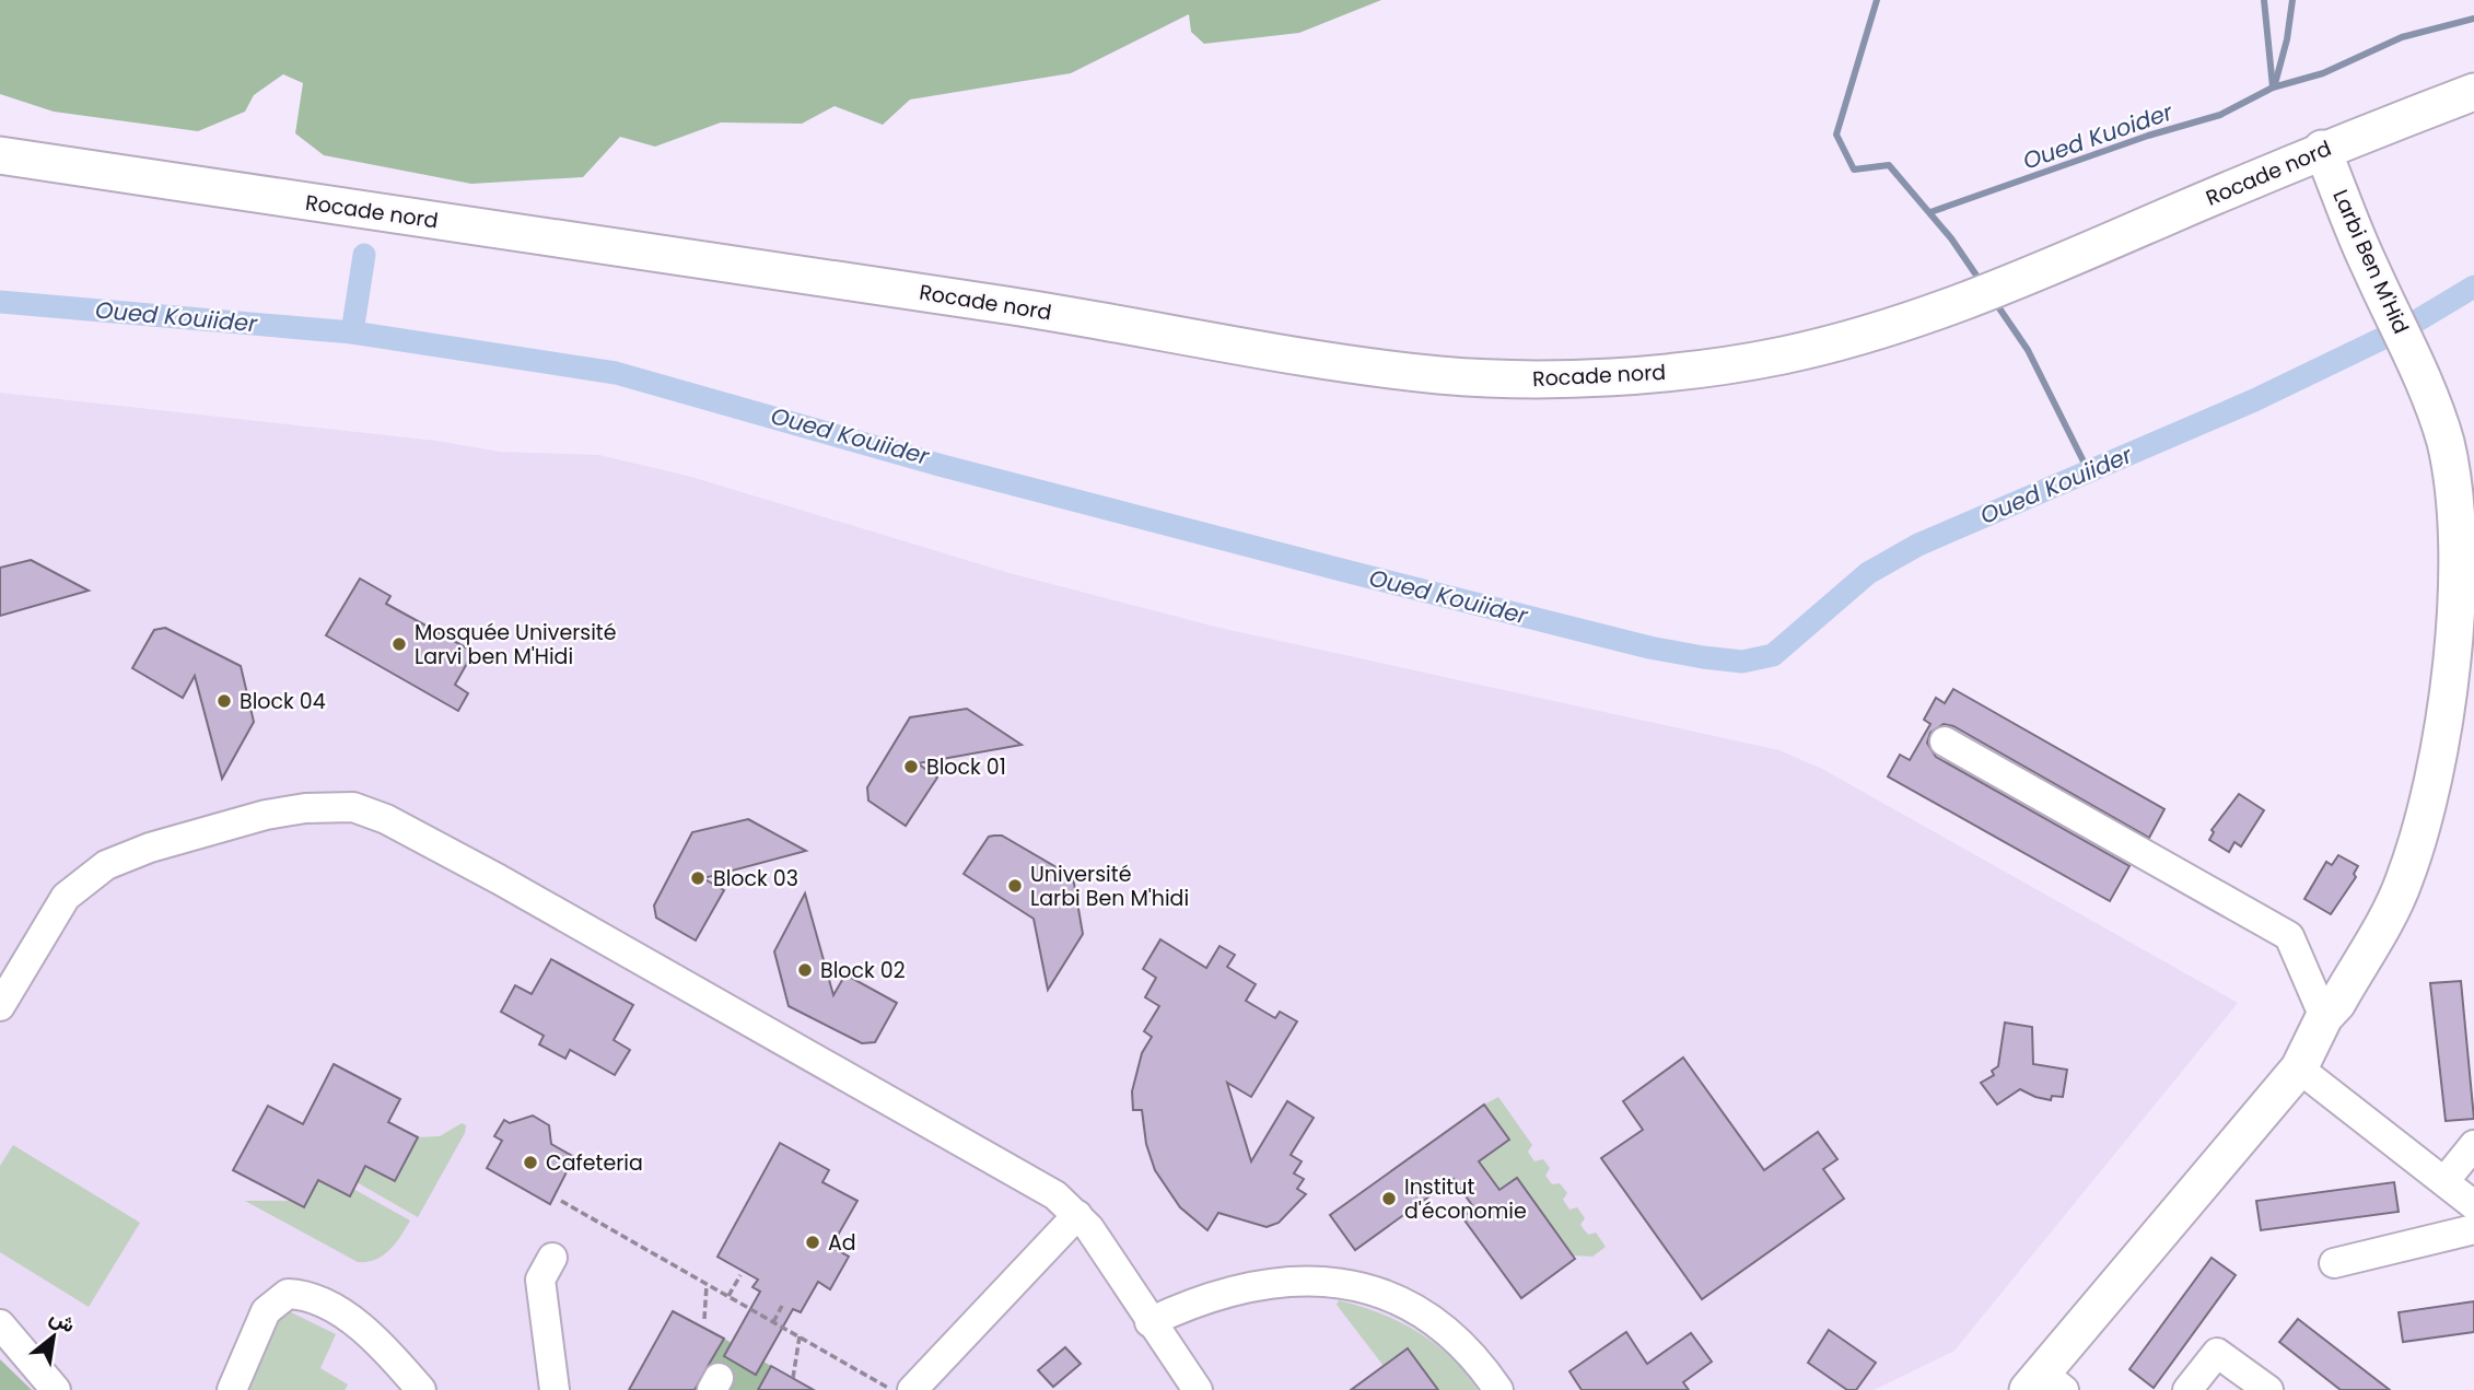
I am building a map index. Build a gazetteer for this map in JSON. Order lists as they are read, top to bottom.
{
  "streets": {
    "main road": ["Rocade nord", "Larbi Ben M'Hid"]
  },
  "crossings": [
    ["Rocade nord", "Larbi Ben M'Hid"]
  ],
  "water": ["Oued Kuoider", "Oued Kouiider"],
  "places": [
    "Mosquée Université Larvi ben M'Hidi",
    "Block 04",
    "Block 01",
    "Block 03",
    "Université Larbi Ben M'hidi",
    "Block 02",
    "Cafeteria",
    "Institut d'économie",
    "Ad"
  ],
  "north": "top right"
}
